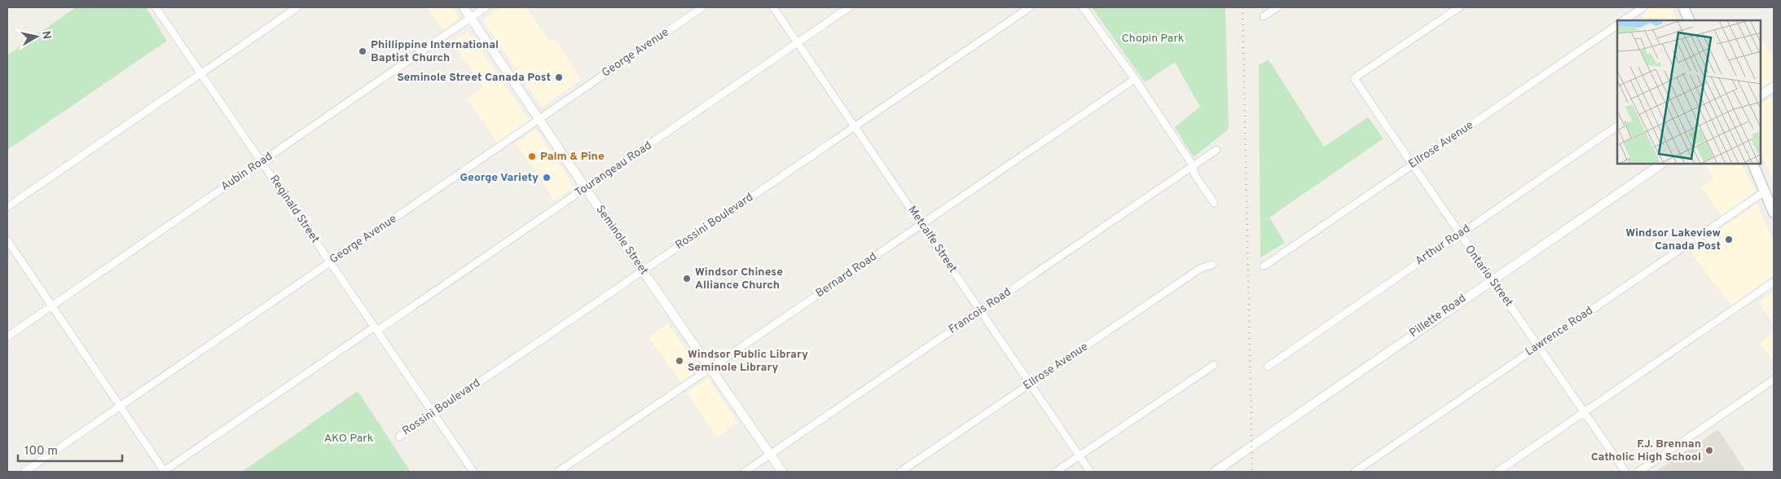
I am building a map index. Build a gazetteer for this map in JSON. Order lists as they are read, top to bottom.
{
  "streets": {
    "street": [
      "George Avenue",
      "Ellrose Avenue",
      "Tourangeau Road",
      "Aubin Road",
      "Reginald Street",
      "Rossini Boulevard",
      "Metcalfe Street",
      "Seminole Street",
      "Arthur Road",
      "Bernard Road",
      "Ontario Street",
      "Francois Road",
      "Pillette Road",
      "Lawrence Road"
    ]
  },
  "crossings": [
    ["George Avenue", "Reginald Street"],
    ["George Avenue", "Seminole Street"],
    ["Ellrose Avenue", "Metcalfe Street"],
    ["Ellrose Avenue", "Ontario Street"],
    ["Tourangeau Road", "Reginald Street"],
    ["Tourangeau Road", "Metcalfe Street"],
    ["Tourangeau Road", "Seminole Street"],
    ["Aubin Road", "Reginald Street"],
    ["Aubin Road", "Seminole Street"],
    ["Reginald Street", "Rossini Boulevard"],
    ["Rossini Boulevard", "Metcalfe Street"],
    ["Rossini Boulevard", "Seminole Street"],
    ["Metcalfe Street", "Bernard Road"],
    ["Metcalfe Street", "Francois Road"],
    ["Seminole Street", "Bernard Road"],
    ["Seminole Street", "Francois Road"],
    ["Arthur Road", "Ontario Street"],
    ["Ontario Street", "Pillette Road"],
    ["Ontario Street", "Lawrence Road"]
  ],
  "parks": ["Chopin Park", "AKO Park"],
  "places": [
    "Phillippine International Baptist Church",
    "Seminole Street Canada Post",
    "Palm & Pine",
    "George Variety",
    "Windsor Lakeview Canada Post",
    "Windsor Chinese Alliance Church",
    "Windsor Public Library Seminole Library",
    "F.J. Brennan Catholic High School"
  ],
  "scale_bar": "100 m",
  "north": "right"
}
